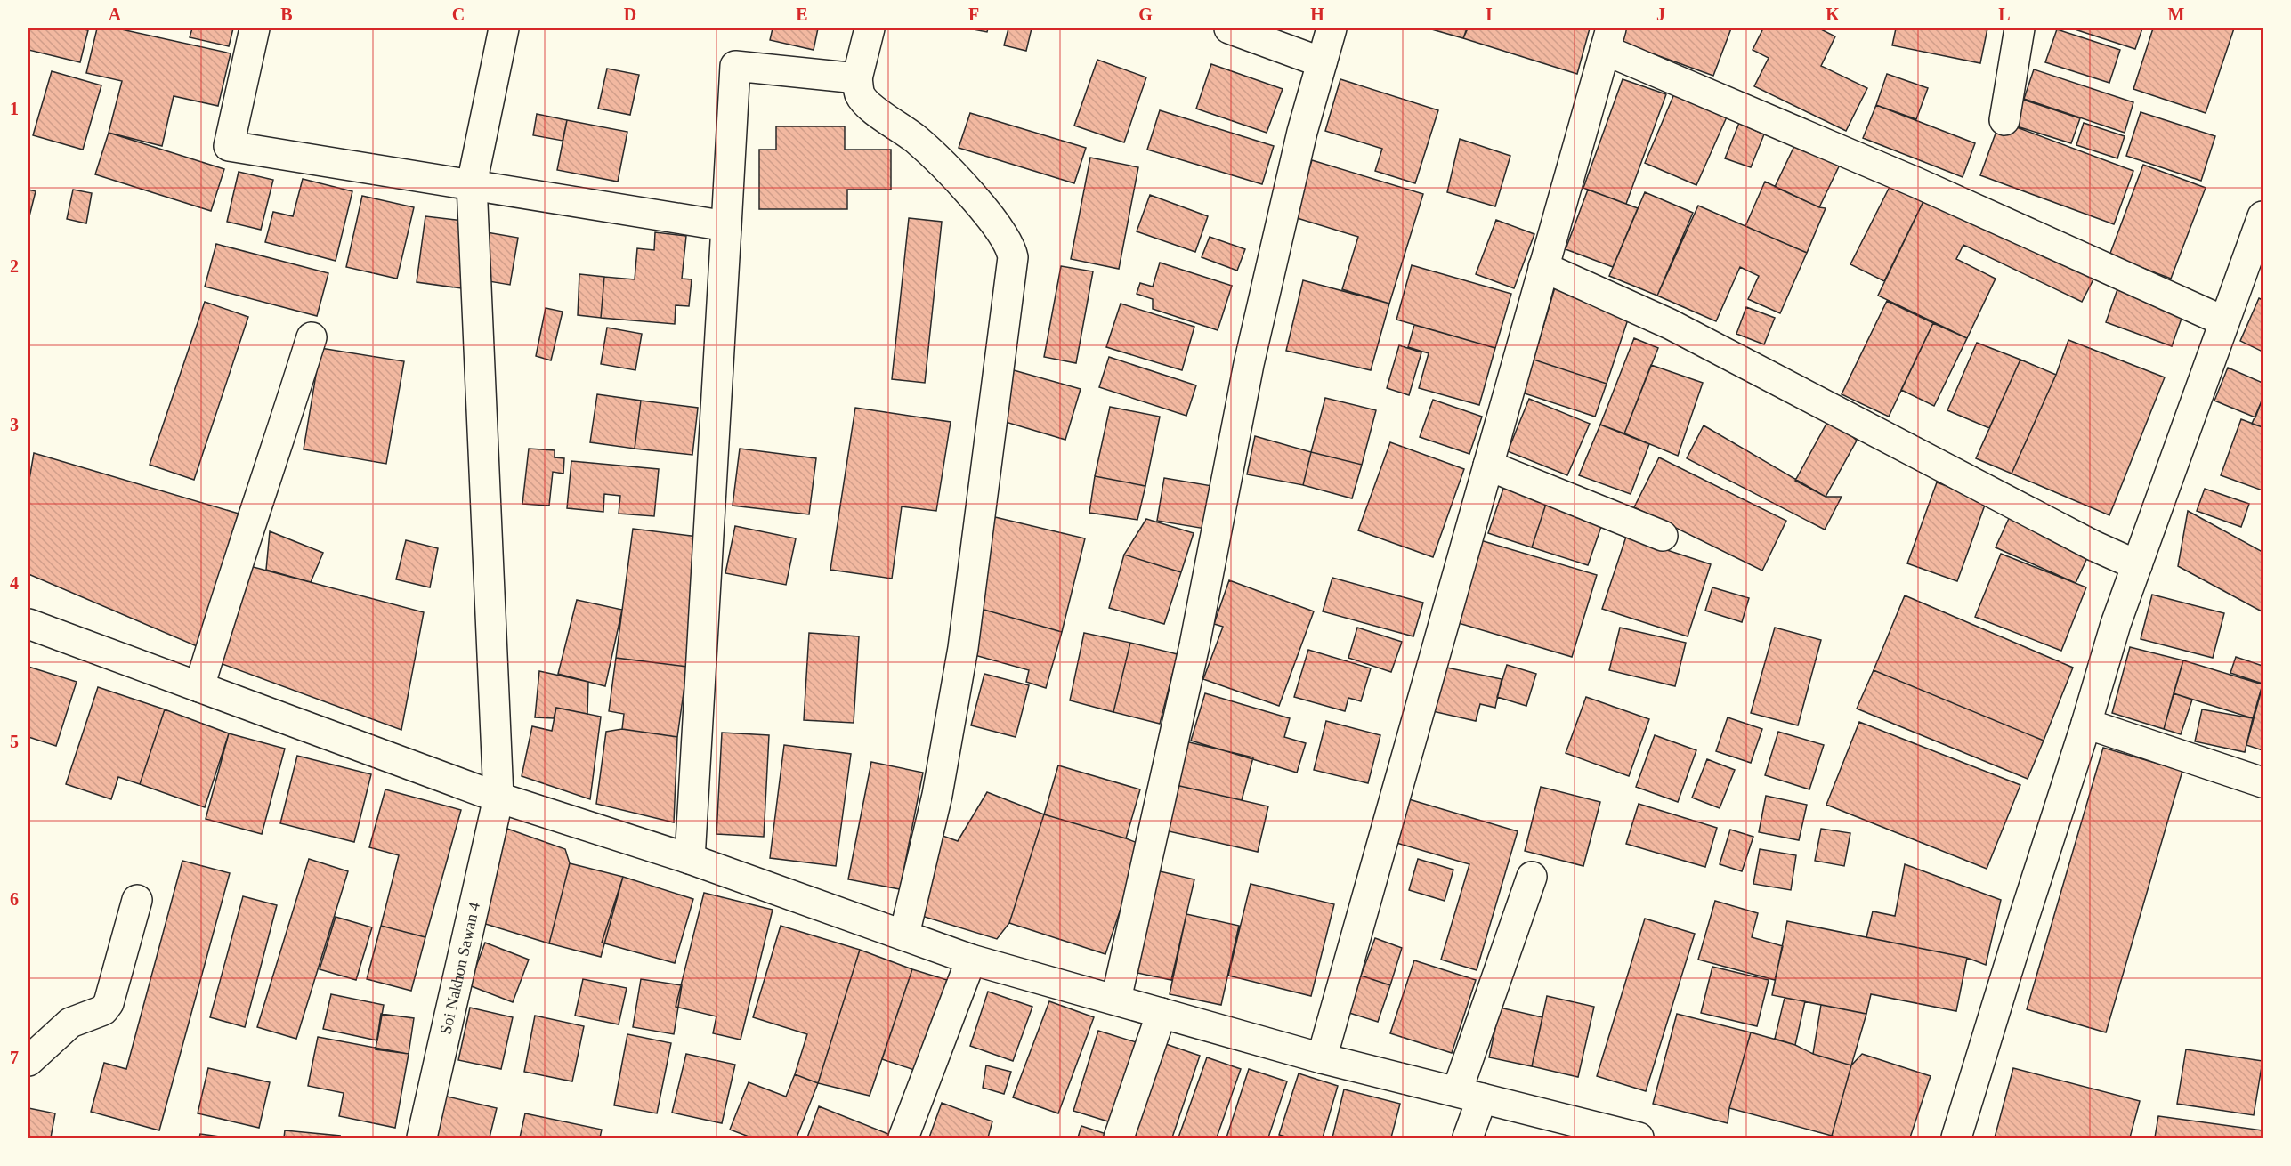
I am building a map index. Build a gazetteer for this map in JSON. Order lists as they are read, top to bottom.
{
  "streets": {
    "street": ["Soi Nakhon Sawan 4"]
  },
  "grid": {
    "columns": [
      "A",
      "B",
      "C",
      "D",
      "E",
      "F",
      "G",
      "H",
      "I",
      "J",
      "K",
      "L",
      "M"
    ],
    "rows": [
      "1",
      "2",
      "3",
      "4",
      "5",
      "6",
      "7"
    ]
  }
}
